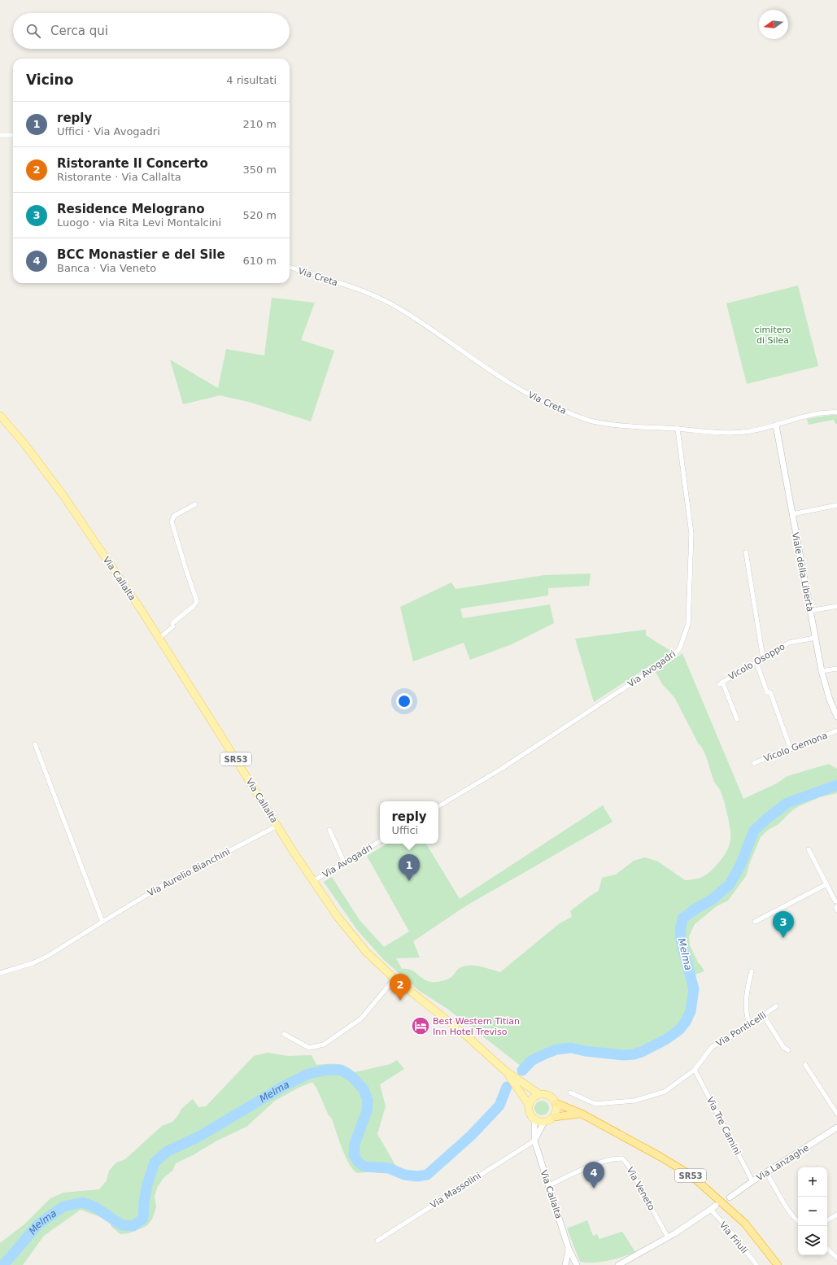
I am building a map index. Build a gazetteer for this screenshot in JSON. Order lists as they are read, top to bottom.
{
  "streets": {
    "highway": ["SR53"],
    "main road": ["Via Callalta"],
    "street": [
      "Via Creta",
      "Viale della Libertà",
      "Vicolo Osoppo",
      "Via Avogadri",
      "Vicolo Gemona",
      "Via Aurelio Bianchini",
      "Via Ponticelli",
      "Via Tre Camini",
      "Via Lanzaghe",
      "Via Veneto",
      "Via Massolini",
      "Via Friuli"
    ]
  },
  "crossings": [
    ["Via Creta", "Viale della Libertà"],
    ["Via Creta", "Via Avogadri"],
    ["Viale della Libertà", "Vicolo Osoppo"],
    ["Via Callalta", "Via Avogadri"],
    ["Via Callalta", "SR53"],
    ["Via Callalta", "Via Aurelio Bianchini"],
    ["Via Callalta", "Via Veneto"],
    ["Via Callalta", "Via Massolini"],
    ["Via Ponticelli", "Via Tre Camini"],
    ["Via Tre Camini", "Via Lanzaghe"]
  ],
  "water": ["Melma"],
  "parks": ["cimitero di Silea"],
  "places": {
    "hotel": ["Best Western Titian Inn Hotel Treviso"]
  },
  "north": "left",
  "page": {
    "search": "Cerca qui",
    "heading": ["Vicino", "4 risultati"],
    "list": [
      {
        "mark": "1",
        "name": "reply",
        "note": "Uffici · Via Avogadri",
        "value": "210 m"
      },
      {
        "mark": "2",
        "name": "Ristorante Il Concerto",
        "note": "Ristorante · Via Callalta",
        "value": "350 m"
      },
      {
        "mark": "3",
        "name": "Residence Melograno",
        "note": "Luogo · via Rita Levi Montalcini",
        "value": "520 m"
      },
      {
        "mark": "4",
        "name": "BCC Monastier e del Sile",
        "note": "Banca · Via Veneto",
        "value": "610 m"
      }
    ],
    "popup": ["reply", "Uffici"],
    "pins": [
      "1",
      "3",
      "2",
      "4"
    ],
    "map_buttons": ["+", "−"]
  }
}
